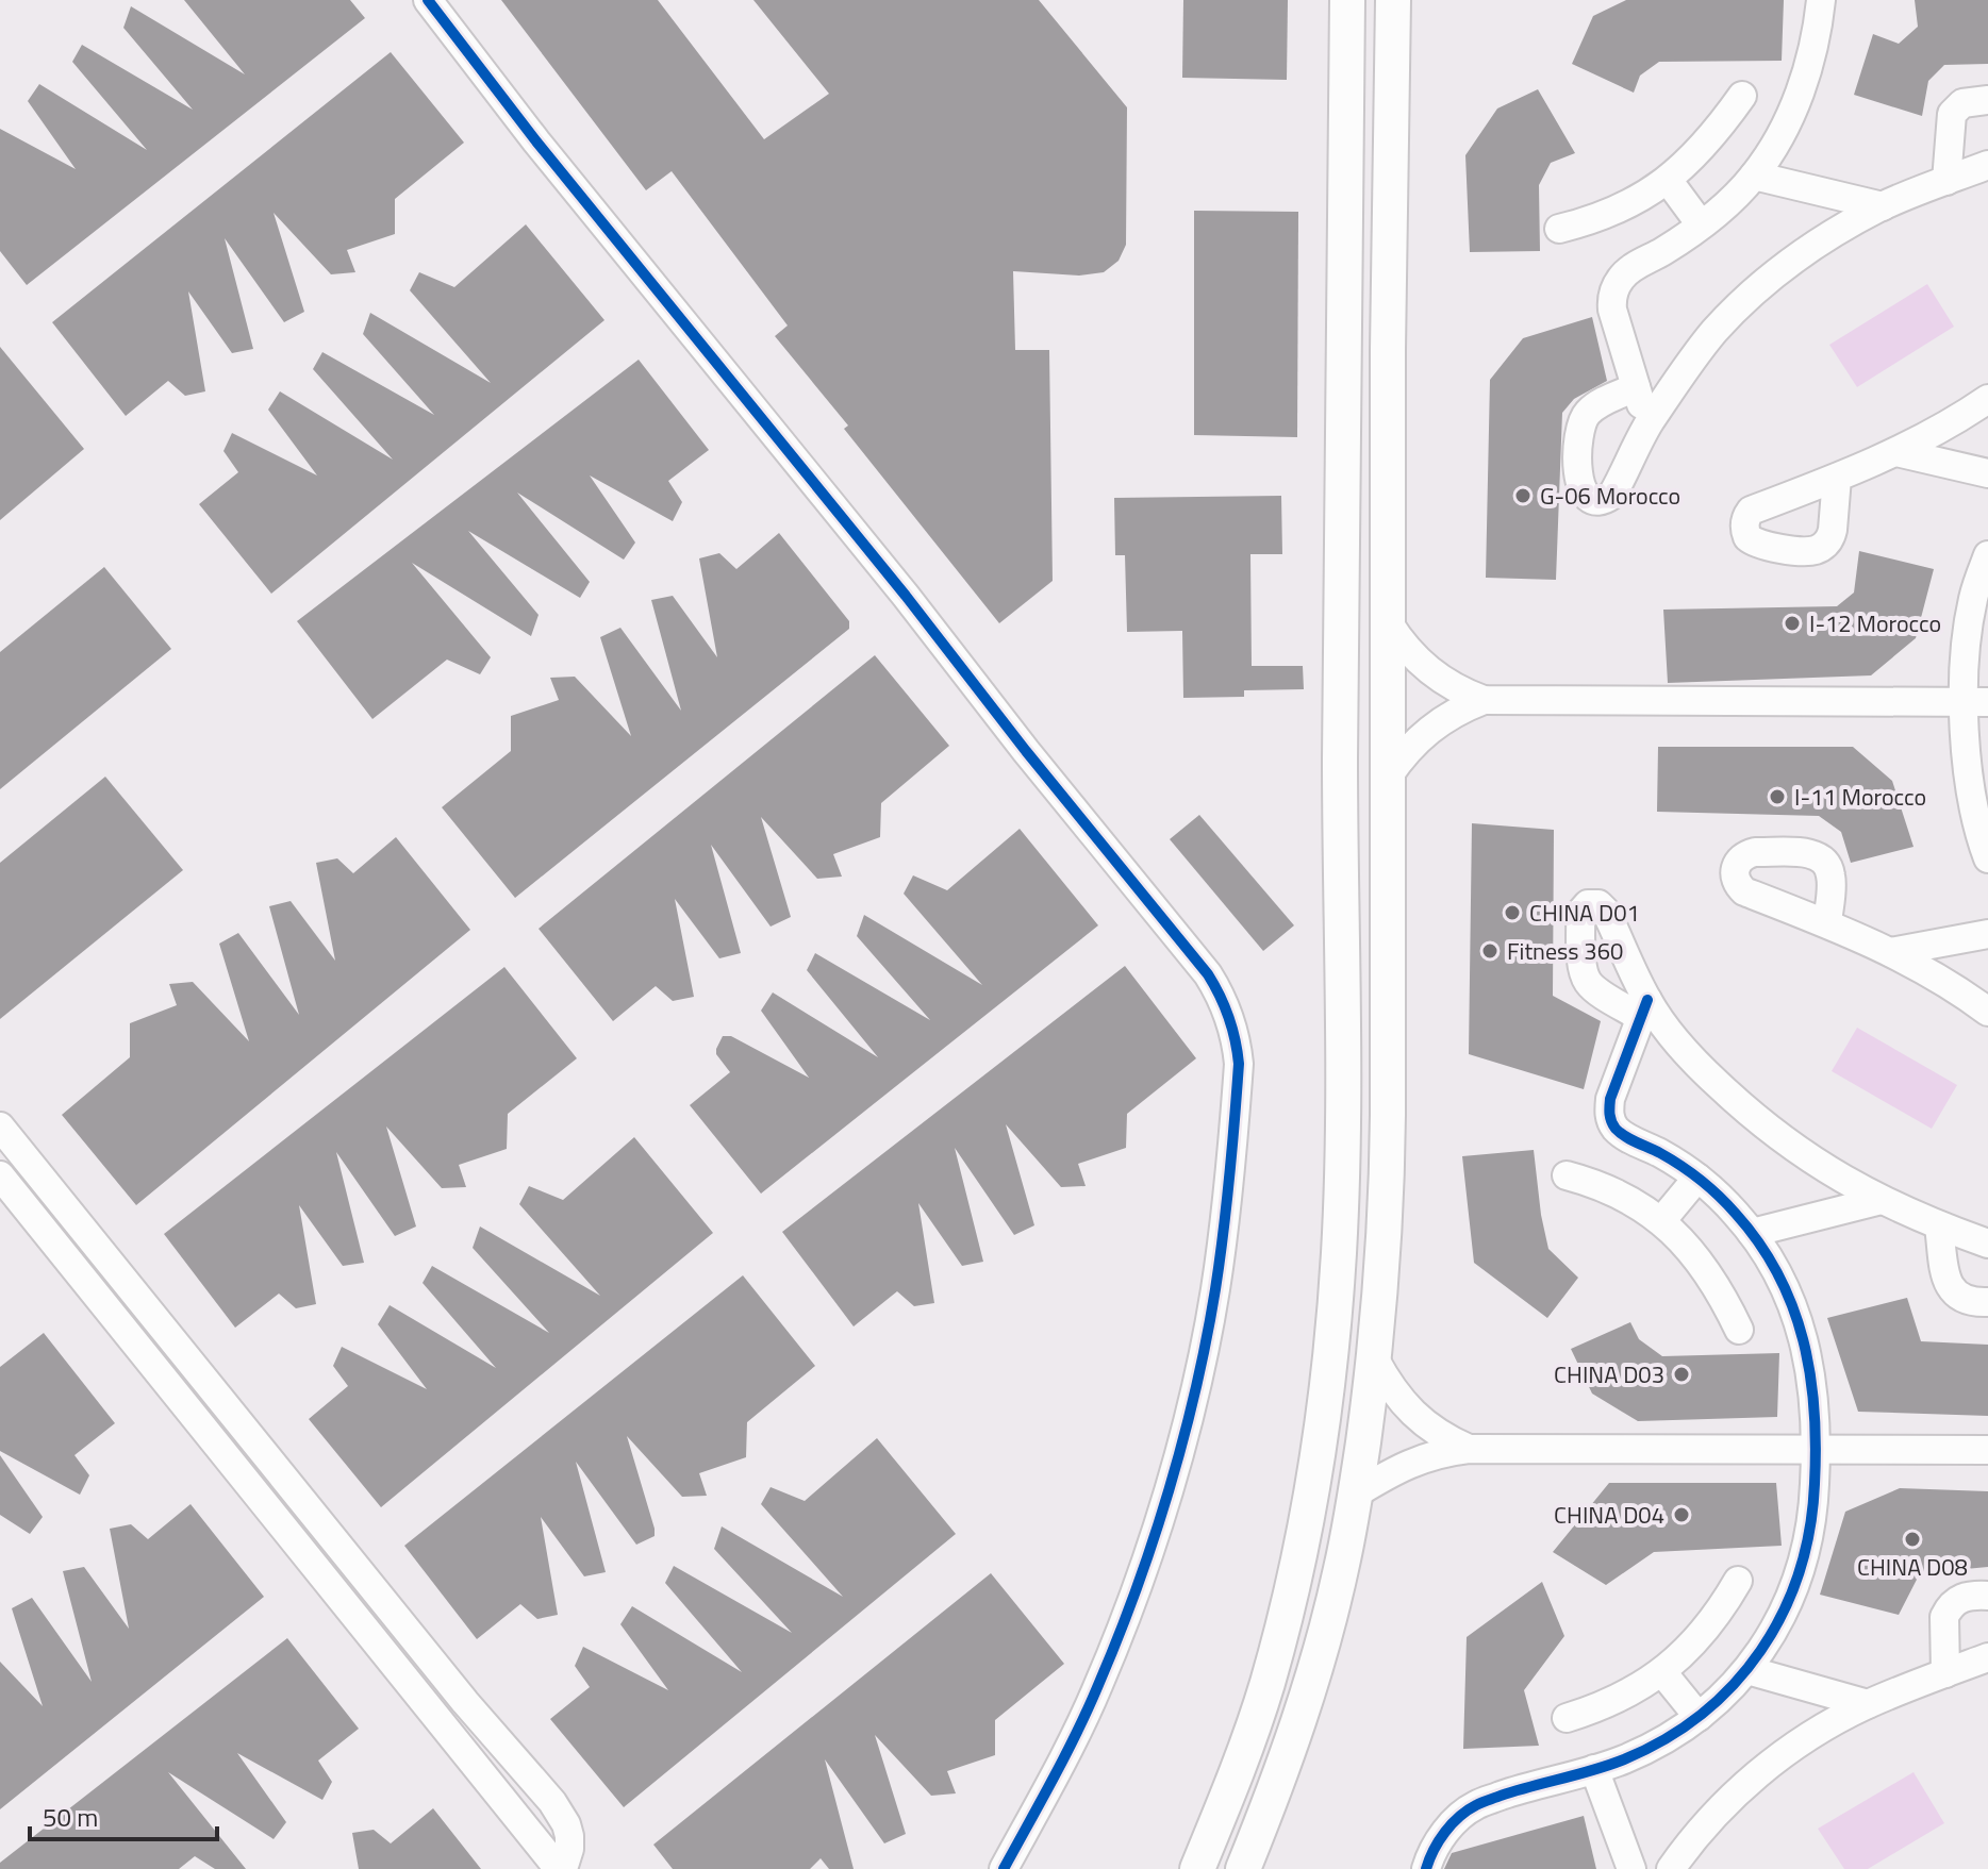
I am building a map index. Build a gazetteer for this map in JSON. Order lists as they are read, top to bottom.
{
  "places": [
    "G-06 Morocco",
    "I-12 Morocco",
    "I-11 Morocco",
    "CHINA D01",
    "Fitness 360",
    "CHINA D03",
    "CHINA D04",
    "CHINA D08"
  ],
  "scale_bar": "50 m"
}
